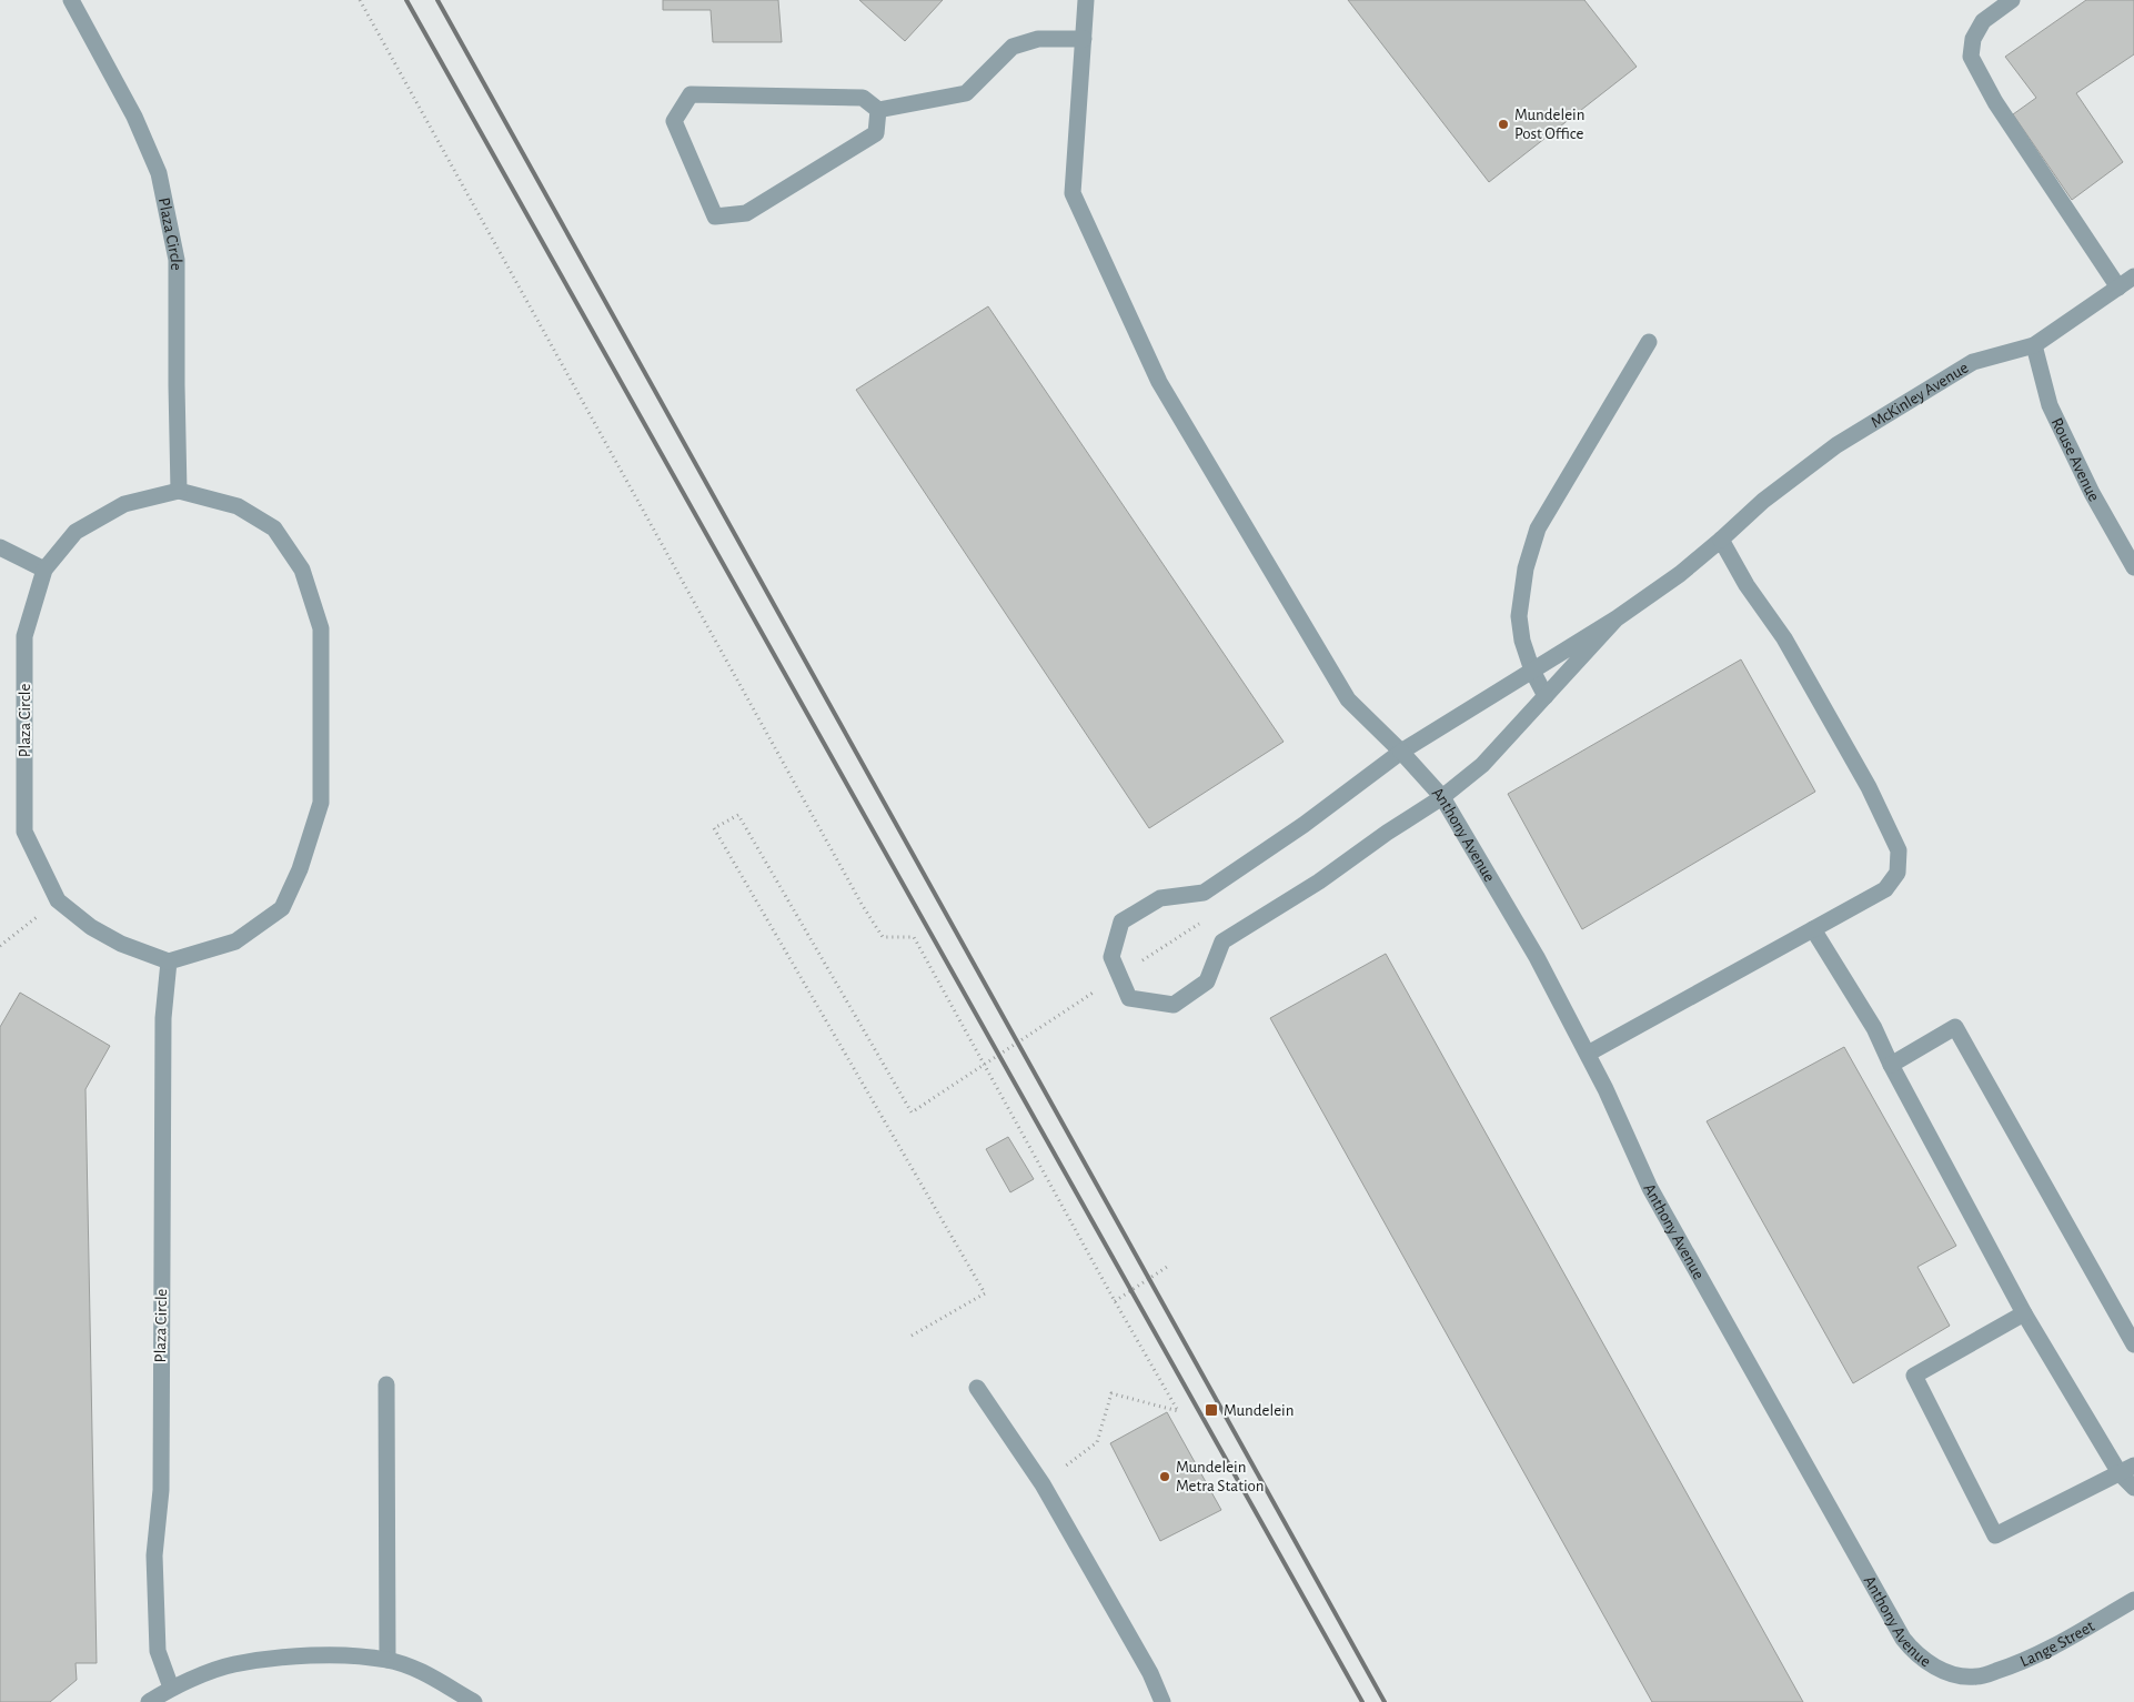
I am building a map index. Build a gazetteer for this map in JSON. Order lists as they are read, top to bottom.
{
  "streets": {
    "street": [
      "Plaza Circle",
      "McKinley Avenue",
      "Rouse Avenue",
      "Anthony Avenue",
      "Lange Street"
    ]
  },
  "crossings": [
    ["McKinley Avenue", "Rouse Avenue"],
    ["Anthony Avenue", "Lange Street"]
  ],
  "places": {
    "other": ["Mundelein Post Office", "Mundelein Metra Station"],
    "transit": ["Mundelein"]
  }
}
